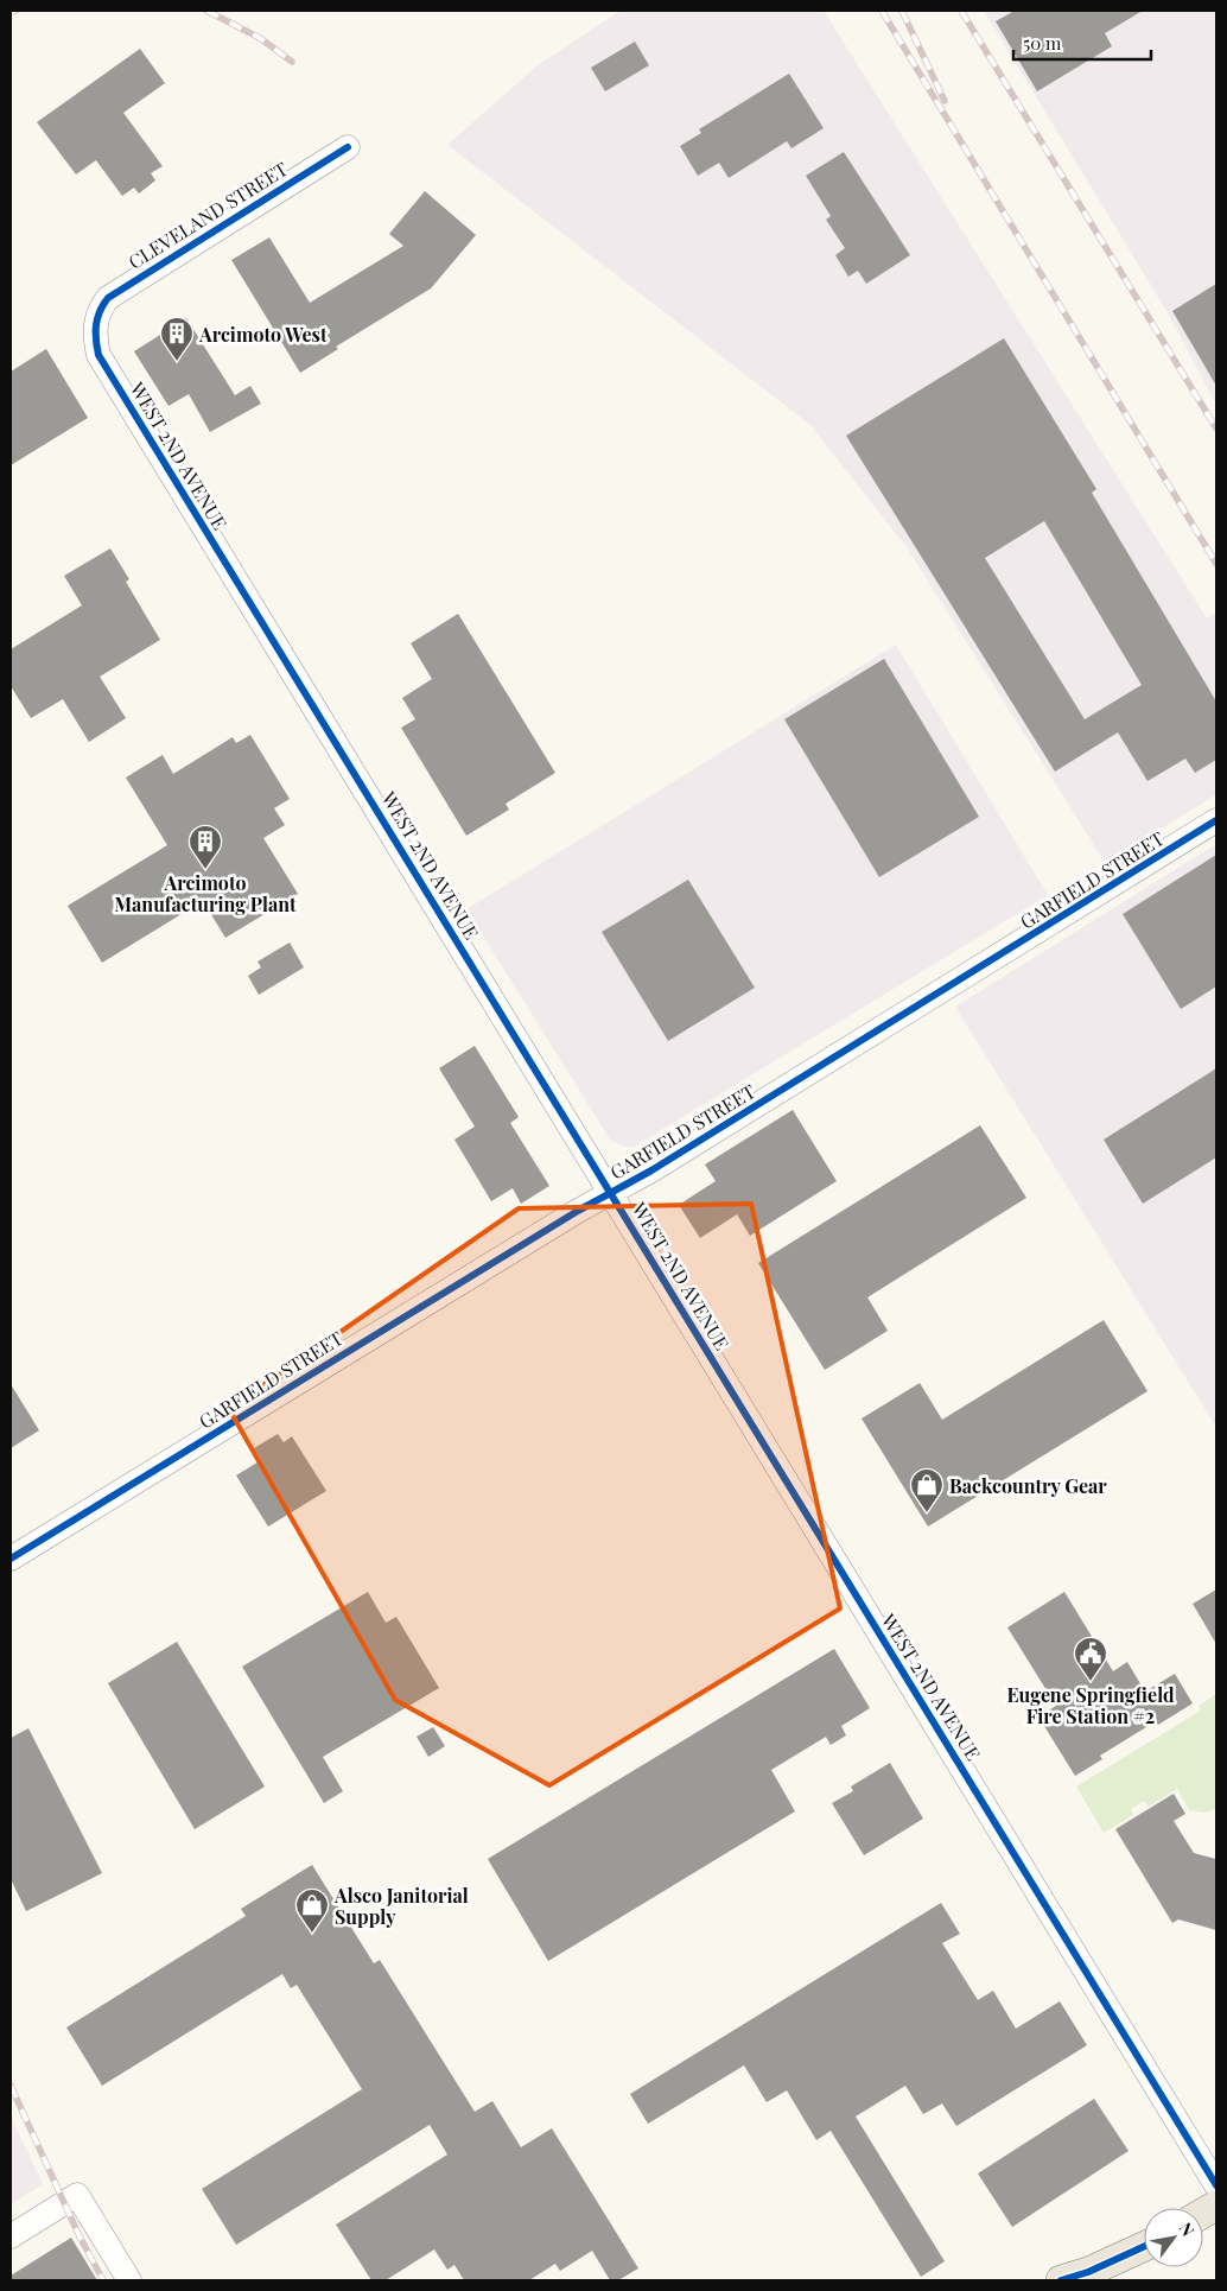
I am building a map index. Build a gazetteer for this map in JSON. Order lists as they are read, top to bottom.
{
  "streets": {
    "street": ["CLEVELAND STREET", "WEST 2ND AVENUE", "GARFIELD STREET"]
  },
  "crossings": [
    ["CLEVELAND STREET", "WEST 2ND AVENUE"],
    ["WEST 2ND AVENUE", "GARFIELD STREET"]
  ],
  "places": {
    "building": ["Arcimoto West", "Arcimoto Manufacturing Plant"],
    "shop": ["Backcountry Gear", "Alsco Janitorial Supply"],
    "public building": ["Eugene Springfield Fire Station #2"]
  },
  "scale_bar": "50 m",
  "north": "top right"
}
